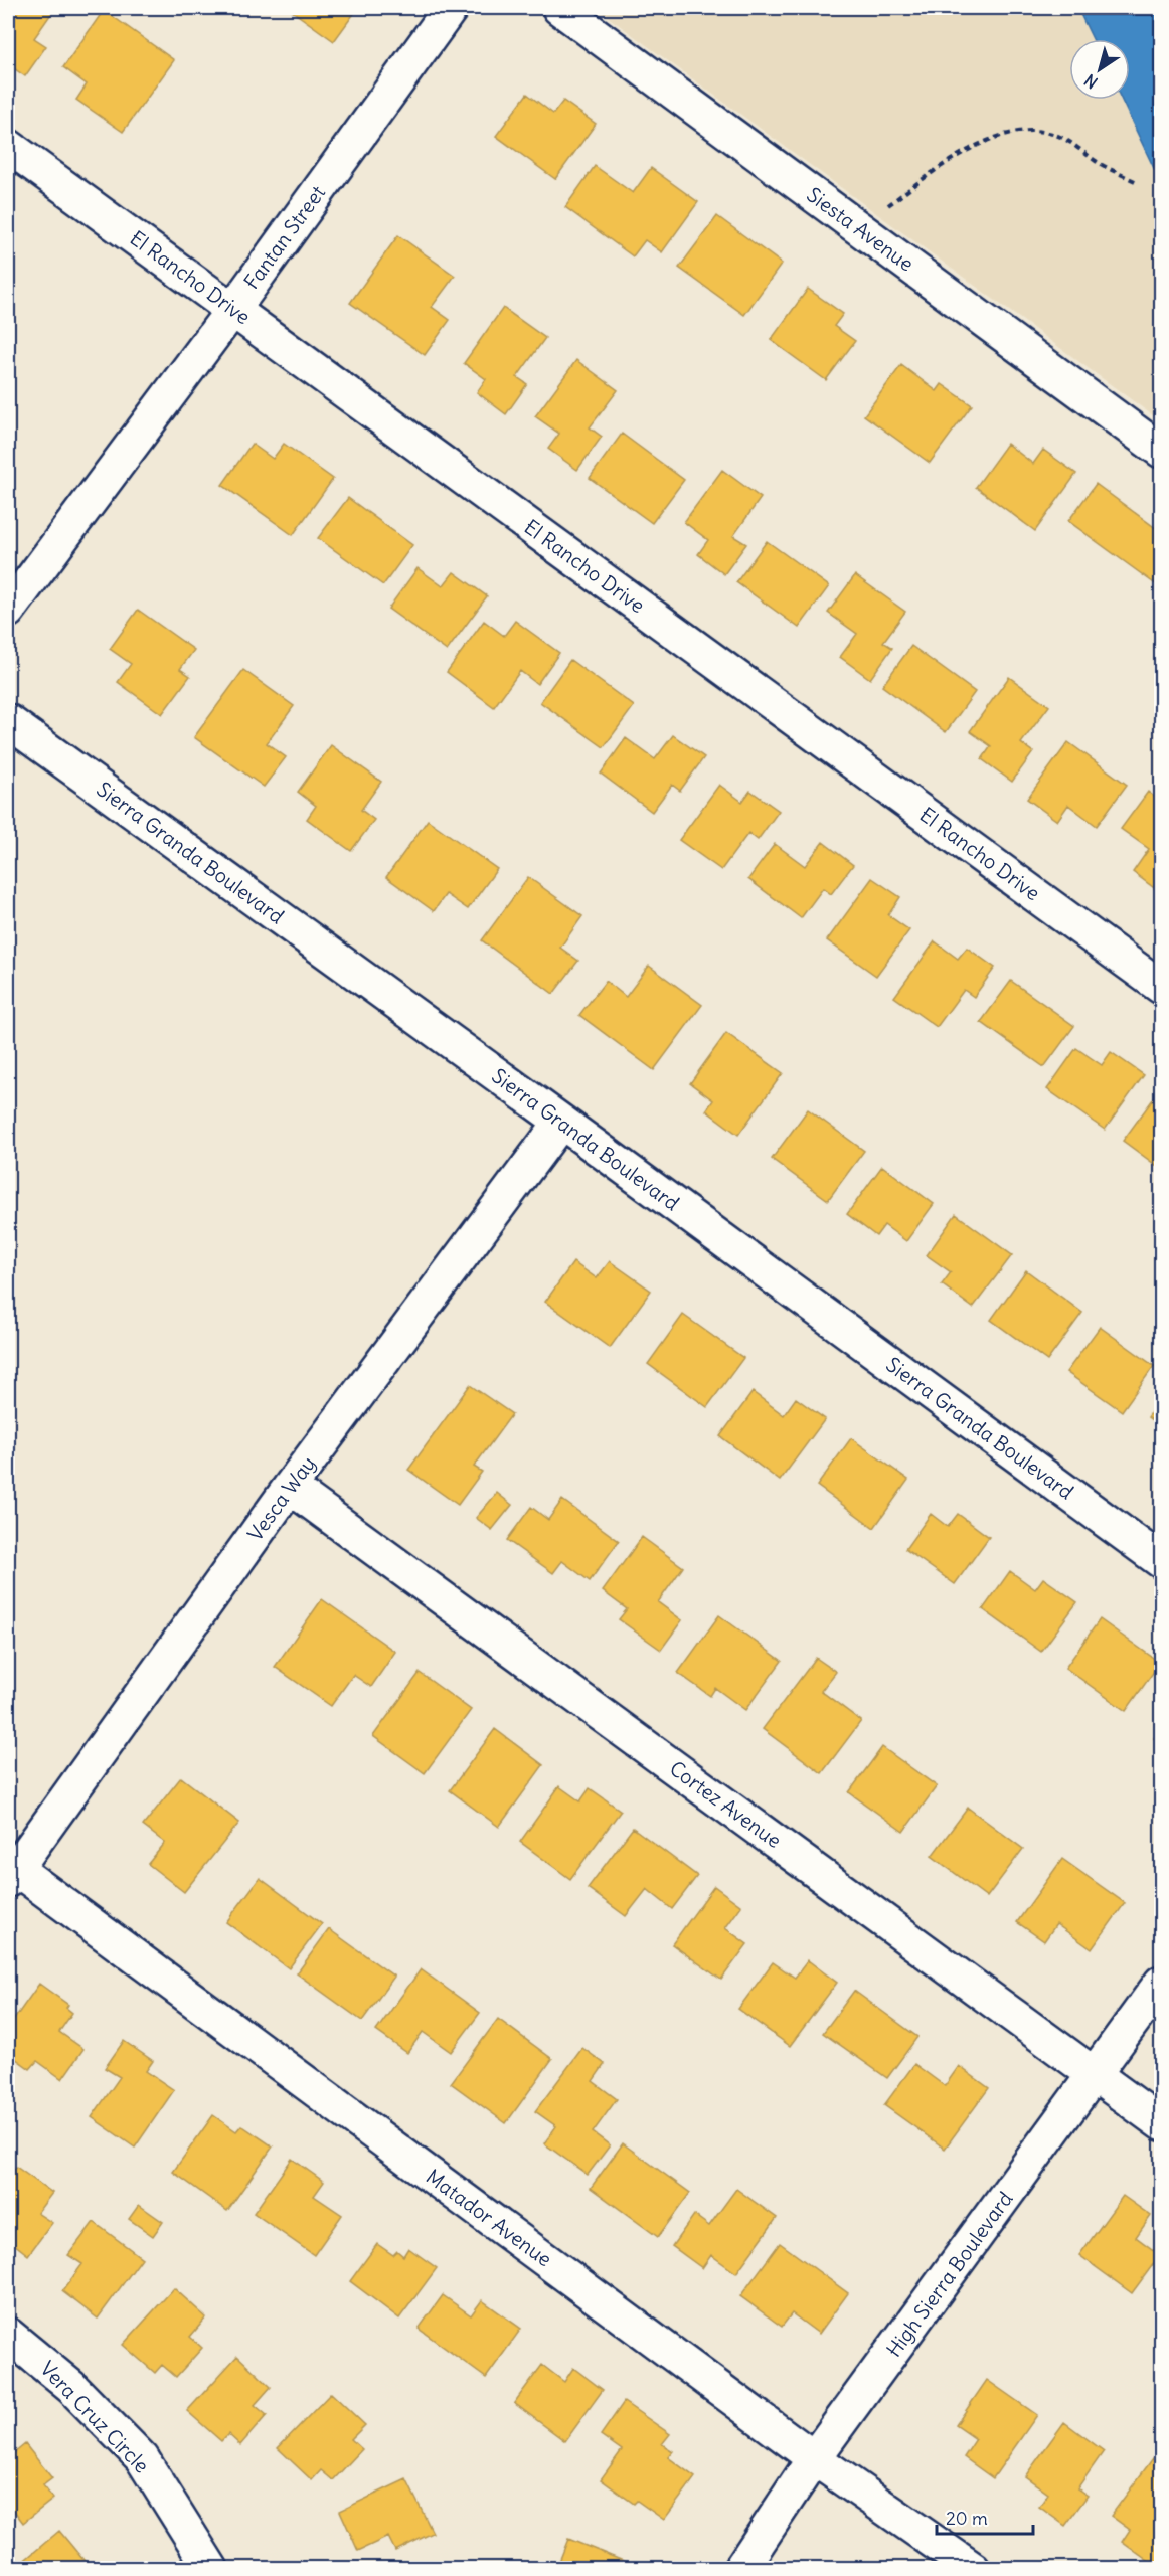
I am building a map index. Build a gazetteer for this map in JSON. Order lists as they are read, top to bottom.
{
  "streets": {
    "street": [
      "Siesta Avenue",
      "Fantan Street",
      "El Rancho Drive",
      "Sierra Granda Boulevard",
      "Vesca Way",
      "Cortez Avenue",
      "Matador Avenue",
      "High Sierra Boulevard",
      "Vera Cruz Circle"
    ]
  },
  "crossings": [
    ["Fantan Street", "El Rancho Drive"],
    ["Sierra Granda Boulevard", "Vesca Way"],
    ["Vesca Way", "Cortez Avenue"],
    ["Vesca Way", "Matador Avenue"],
    ["Cortez Avenue", "High Sierra Boulevard"],
    ["Matador Avenue", "High Sierra Boulevard"]
  ],
  "scale_bar": "20 m",
  "north": "bottom left"
}
